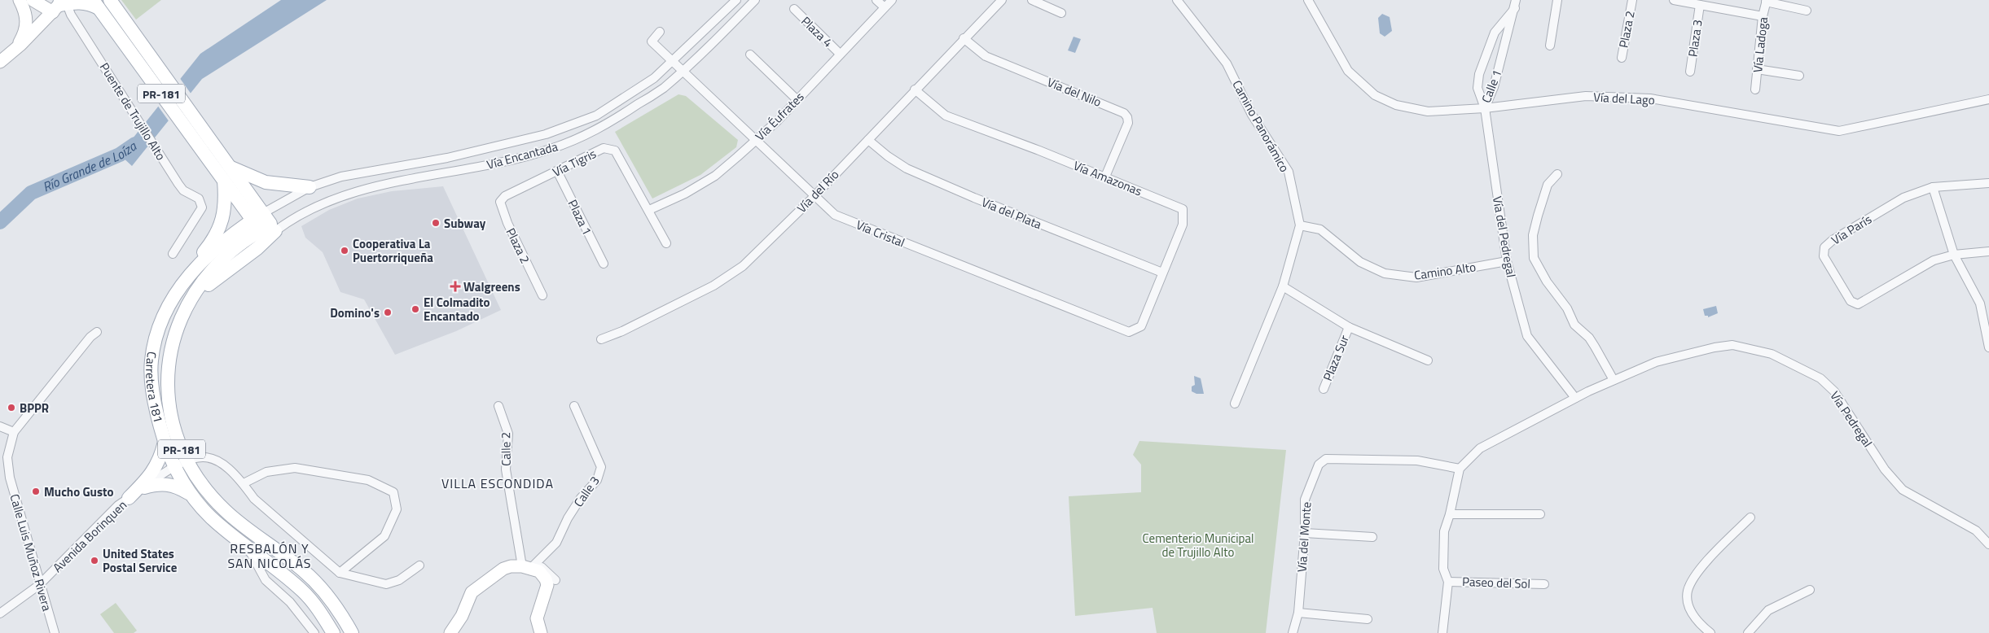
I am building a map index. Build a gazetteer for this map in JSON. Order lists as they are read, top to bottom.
{
  "streets": {
    "main road": ["PR-181", "Carretera 181"],
    "street": [
      "Plaza 2",
      "Plaza 4",
      "Plaza 3",
      "Vía Ladoga",
      "Calle 1",
      "Vía del Nilo",
      "Vía del Lago",
      "Puente de Trujillo Alto",
      "Vía Éufrates",
      "Camino Panorámico",
      "Vía Encantada",
      "Vía Tigris",
      "Vía Amazonas",
      "Vía del Río",
      "Vía del Plata",
      "Plaza 1",
      "Vía París",
      "Vía Cristal",
      "Vía del Pedregal",
      "Camino Alto",
      "Plaza Sur",
      "Vía Pedregal",
      "Calle 2",
      "Calle 3",
      "Avenida Borinquen",
      "Vía del Monte",
      "Calle Luis Muñoz Rivera",
      "Paseo del Sol"
    ]
  },
  "crossings": [
    ["Plaza 2", "Vía Tigris"],
    ["Plaza 4", "Vía Éufrates"],
    ["Calle 1", "Vía del Lago"],
    ["Calle 1", "Vía del Pedregal"],
    ["Vía del Nilo", "Vía Amazonas"],
    ["Vía del Nilo", "Vía del Río"],
    ["PR-181", "Vía Encantada"],
    ["PR-181", "Carretera 181"],
    ["Vía del Lago", "Vía del Pedregal"],
    ["Vía Éufrates", "Vía Tigris"],
    ["Vía Éufrates", "Vía Cristal"],
    ["Camino Panorámico", "Camino Alto"],
    ["Vía Encantada", "Vía Cristal"],
    ["Vía Encantada", "Carretera 181"],
    ["Vía Tigris", "Plaza 1"],
    ["Vía Amazonas", "Vía del Río"],
    ["Vía Amazonas", "Vía del Plata"],
    ["Vía Amazonas", "Vía Cristal"],
    ["Vía del Río", "Vía del Plata"],
    ["Vía del Río", "Vía Cristal"],
    ["Vía del Pedregal", "Camino Alto"],
    ["Vía del Pedregal", "Vía Pedregal"],
    ["Carretera 181", "Avenida Borinquen"],
    ["Calle 2", "Calle 3"],
    ["Avenida Borinquen", "Calle Luis Muñoz Rivera"]
  ],
  "districts": ["VILLA ESCONDIDA", "RESBALÓN Y SAN NICOLÁS"],
  "water": ["Río Grande de Loíza"],
  "parks": ["Cementerio Municipal de Trujillo Alto"],
  "places": {
    "other": [
      "Subway",
      "Cooperativa La Puertorriqueña",
      "El Colmadito Encantado",
      "Domino's",
      "BPPR",
      "Mucho Gusto",
      "United States Postal Service"
    ],
    "health": ["Walgreens"]
  }
}
